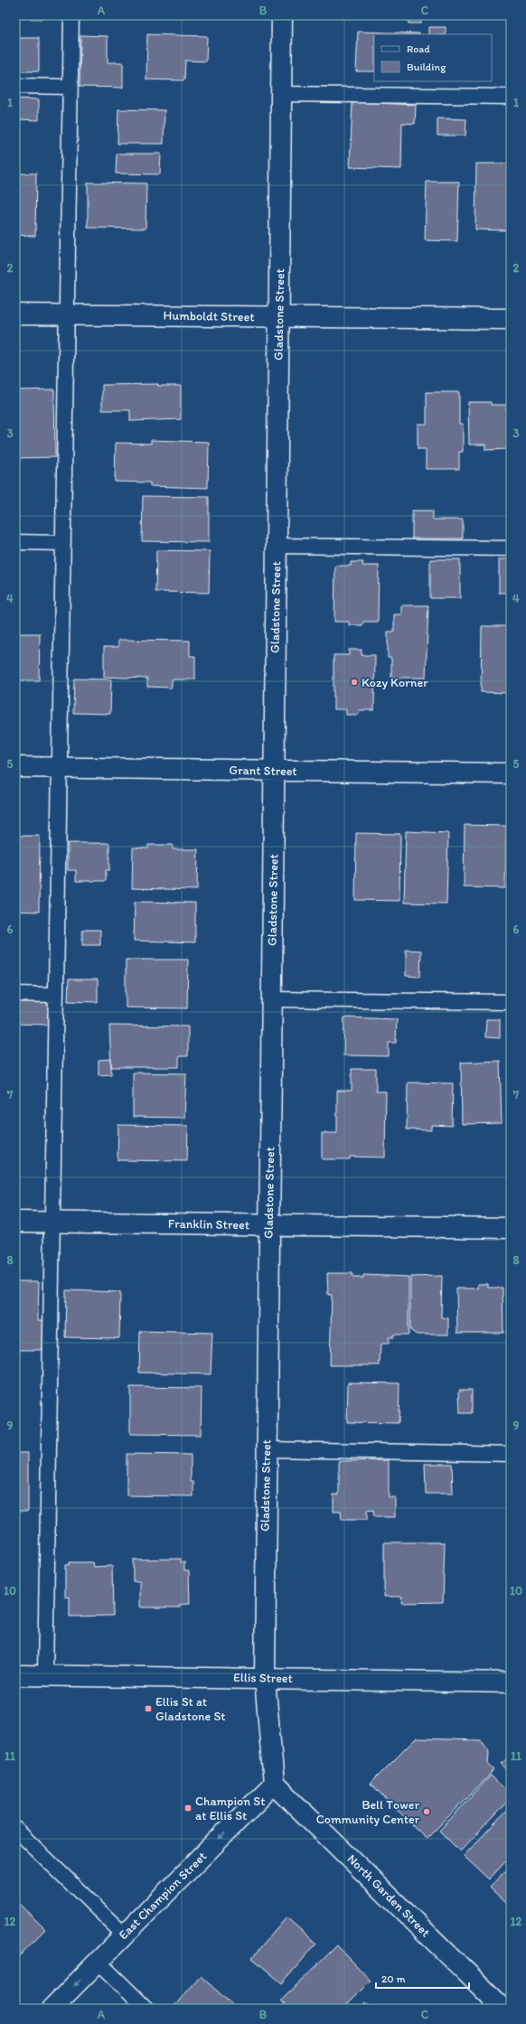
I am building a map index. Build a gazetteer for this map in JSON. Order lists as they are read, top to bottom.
{
  "streets": {
    "street": [
      "Gladstone Street",
      "Humboldt Street",
      "Grant Street",
      "Franklin Street",
      "Ellis Street",
      "East Champion Street",
      "North Garden Street"
    ]
  },
  "crossings": [
    ["Gladstone Street", "Humboldt Street"],
    ["Gladstone Street", "Grant Street"],
    ["Gladstone Street", "Franklin Street"],
    ["Gladstone Street", "Ellis Street"],
    ["Gladstone Street", "East Champion Street"],
    ["Gladstone Street", "North Garden Street"],
    ["East Champion Street", "North Garden Street"]
  ],
  "one_way": ["East Champion Street"],
  "places": {
    "other": ["Kozy Korner", "Bell Tower Community Center"],
    "transit": ["Ellis St at Gladstone St", "Champion St at Ellis St"]
  },
  "legend": ["Road", "Building"],
  "scale_bar": "20 m",
  "grid": {
    "columns": ["A", "B", "C"],
    "rows": [
      "1",
      "2",
      "3",
      "4",
      "5",
      "6",
      "7",
      "8",
      "9",
      "10",
      "11",
      "12"
    ]
  }
}
